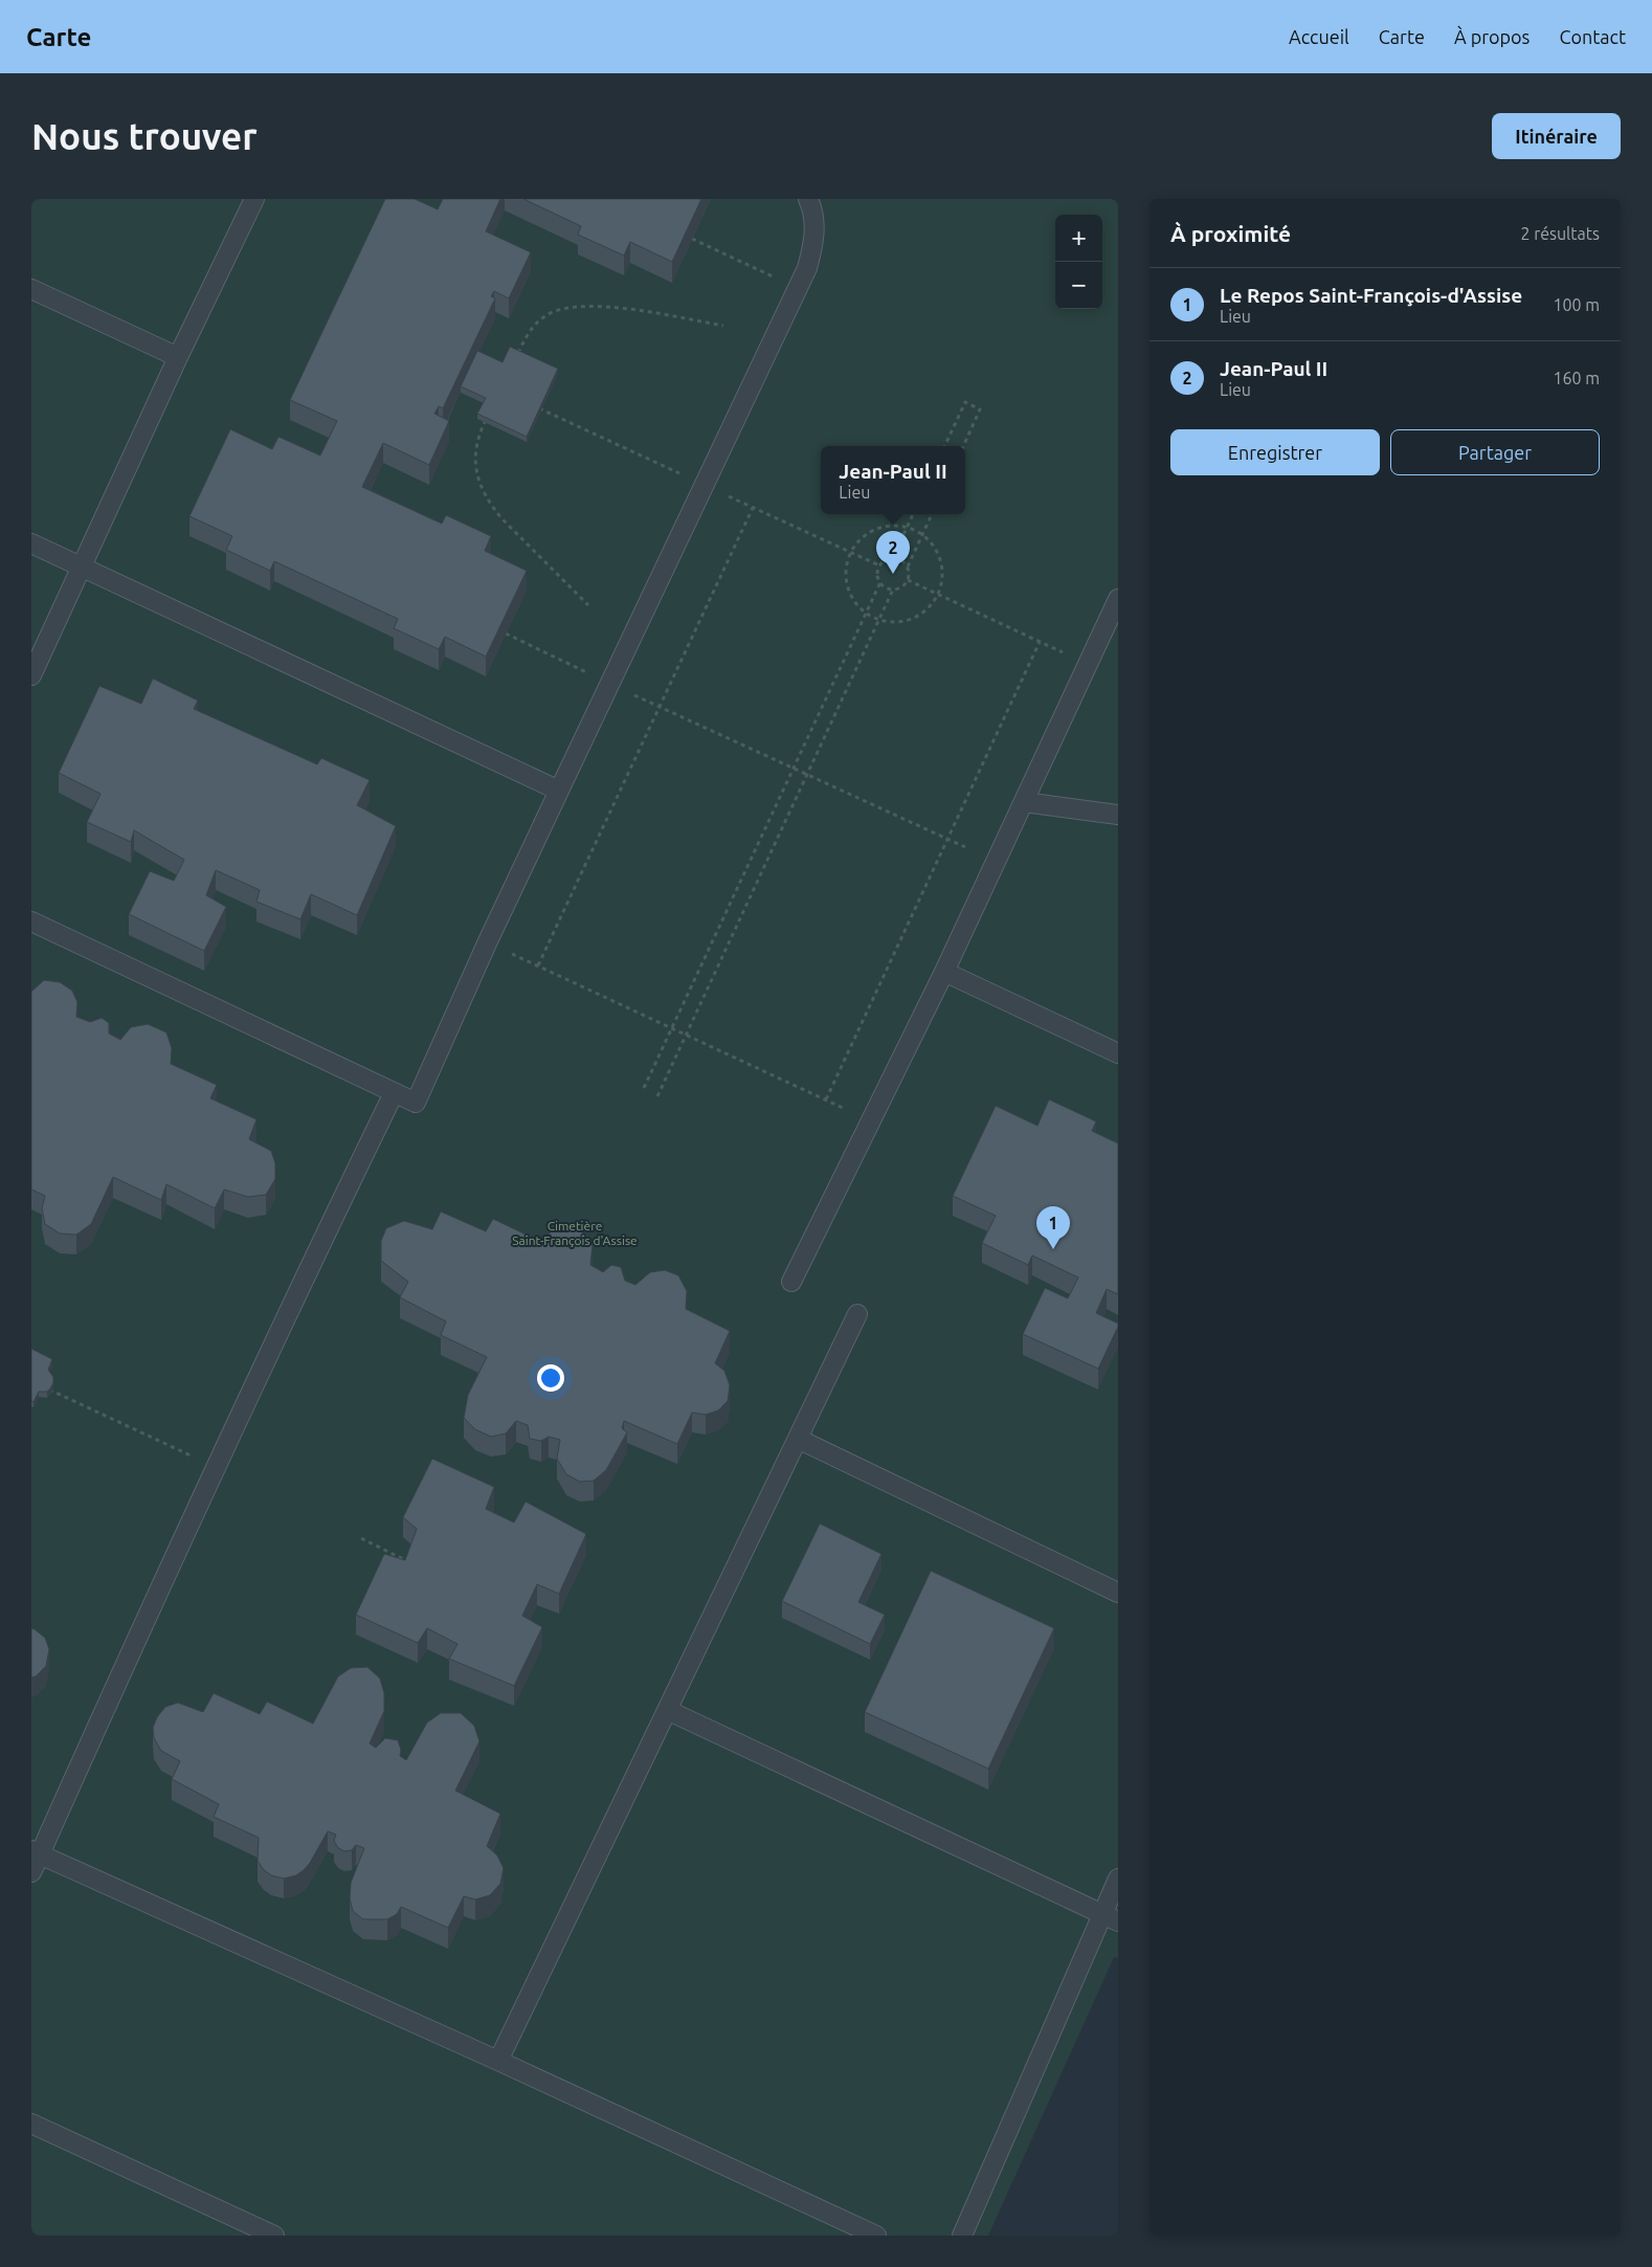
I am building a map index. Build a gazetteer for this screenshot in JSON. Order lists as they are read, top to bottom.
{
  "parks": ["Cimetière Saint-François d'Assise"],
  "page": {
    "header": "Carte",
    "nav": [
      "Accueil",
      "Carte",
      "À propos",
      "Contact"
    ],
    "buttons": [
      "Itinéraire",
      ["Enregistrer", "Partager"]
    ],
    "title": "Nous trouver",
    "heading": ["À proximité", "2 résultats"],
    "map_buttons": ["+", "−"],
    "list": [
      {
        "mark": "1",
        "name": "Le Repos Saint-François-d'Assise",
        "note": "Lieu",
        "value": "100 m"
      },
      {
        "mark": "2",
        "name": "Jean-Paul II",
        "note": "Lieu",
        "value": "160 m"
      }
    ],
    "popup": ["Jean-Paul II", "Lieu"],
    "pins": ["2", "1"]
  }
}
